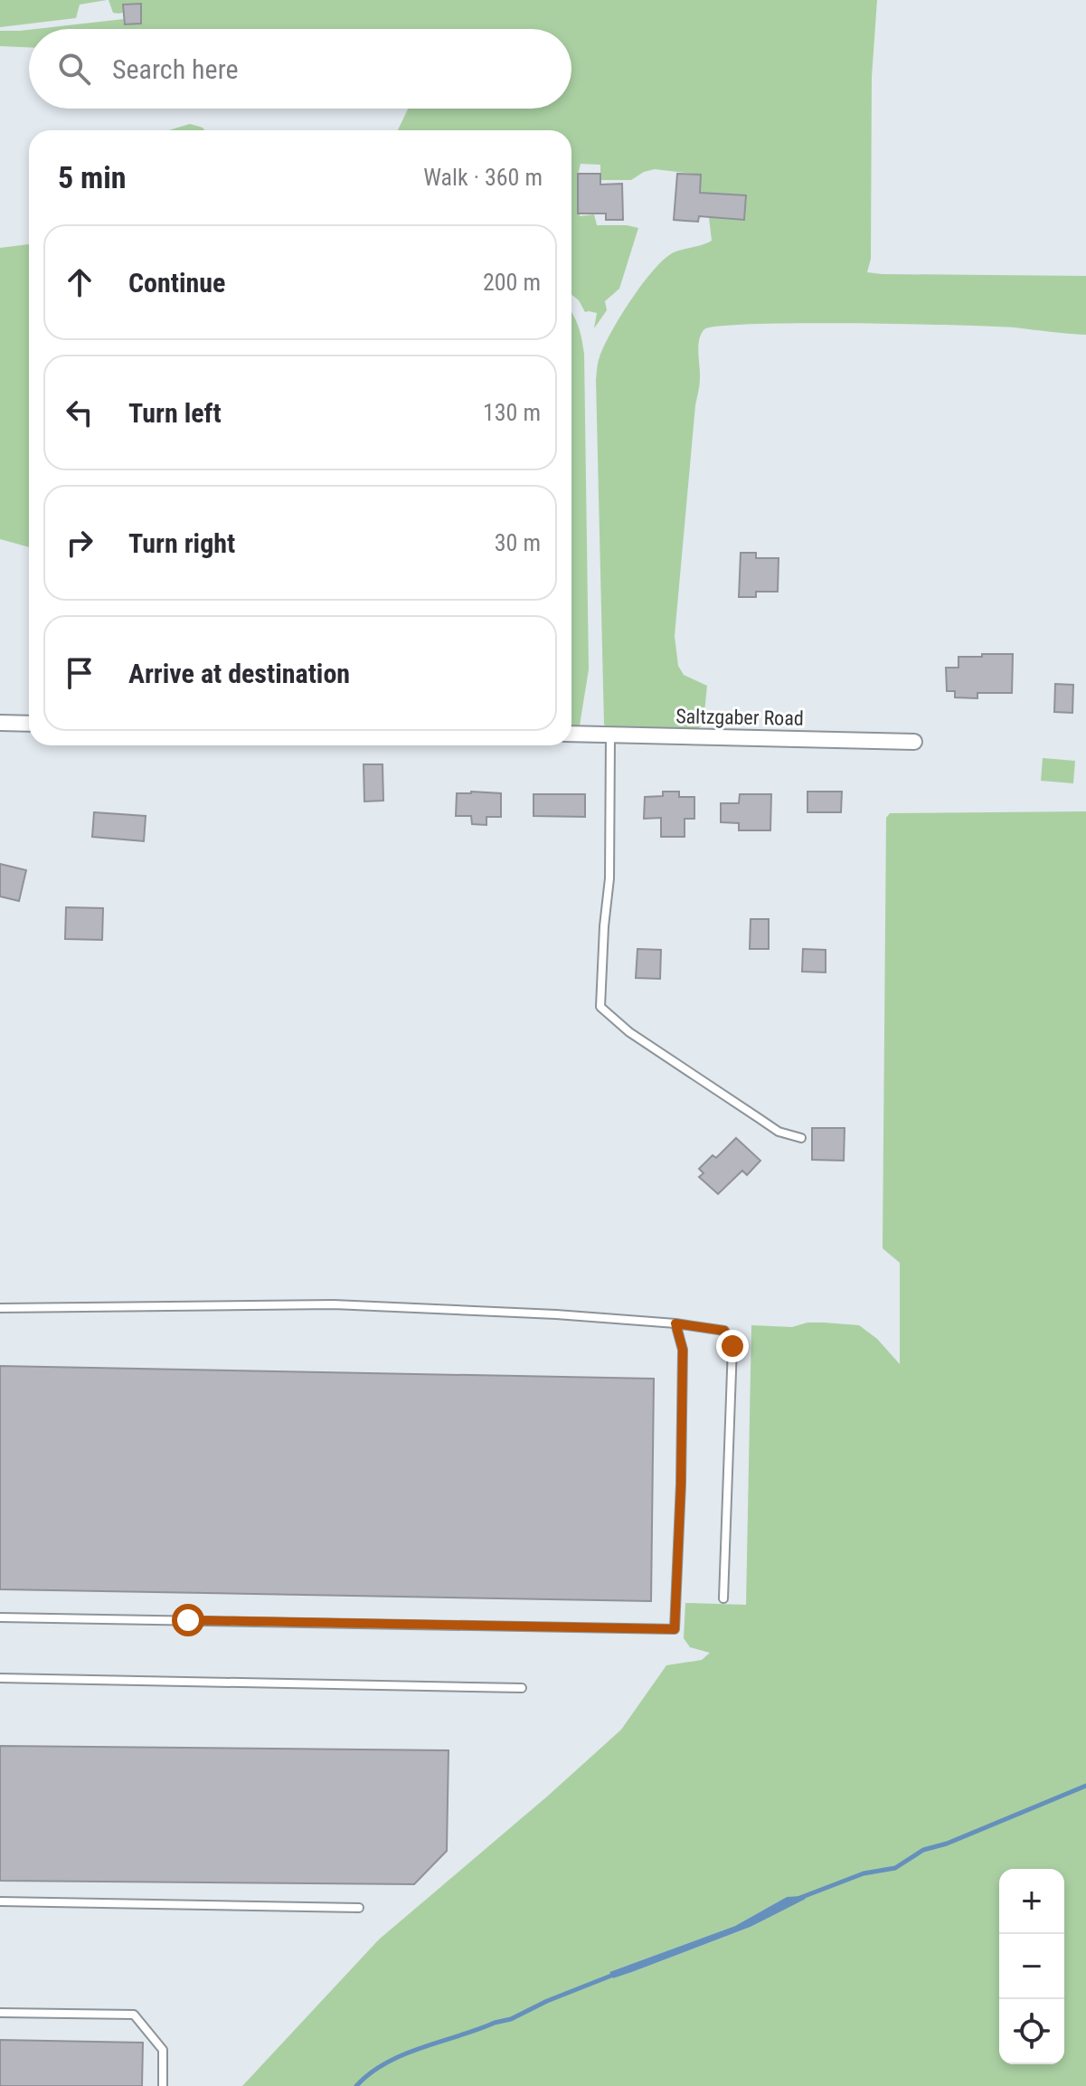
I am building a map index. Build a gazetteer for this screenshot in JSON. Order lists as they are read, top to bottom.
{
  "streets": {
    "street": ["Saltzgaber Road"]
  },
  "page": {
    "search": "Search here",
    "heading": ["5 min", "Walk · 360 m"],
    "list": [
      ["Continue", "200 m"],
      ["Turn left", "130 m"],
      ["Turn right", "30 m"],
      "Arrive at destination"
    ],
    "map_buttons": ["+", "−"]
  }
}
